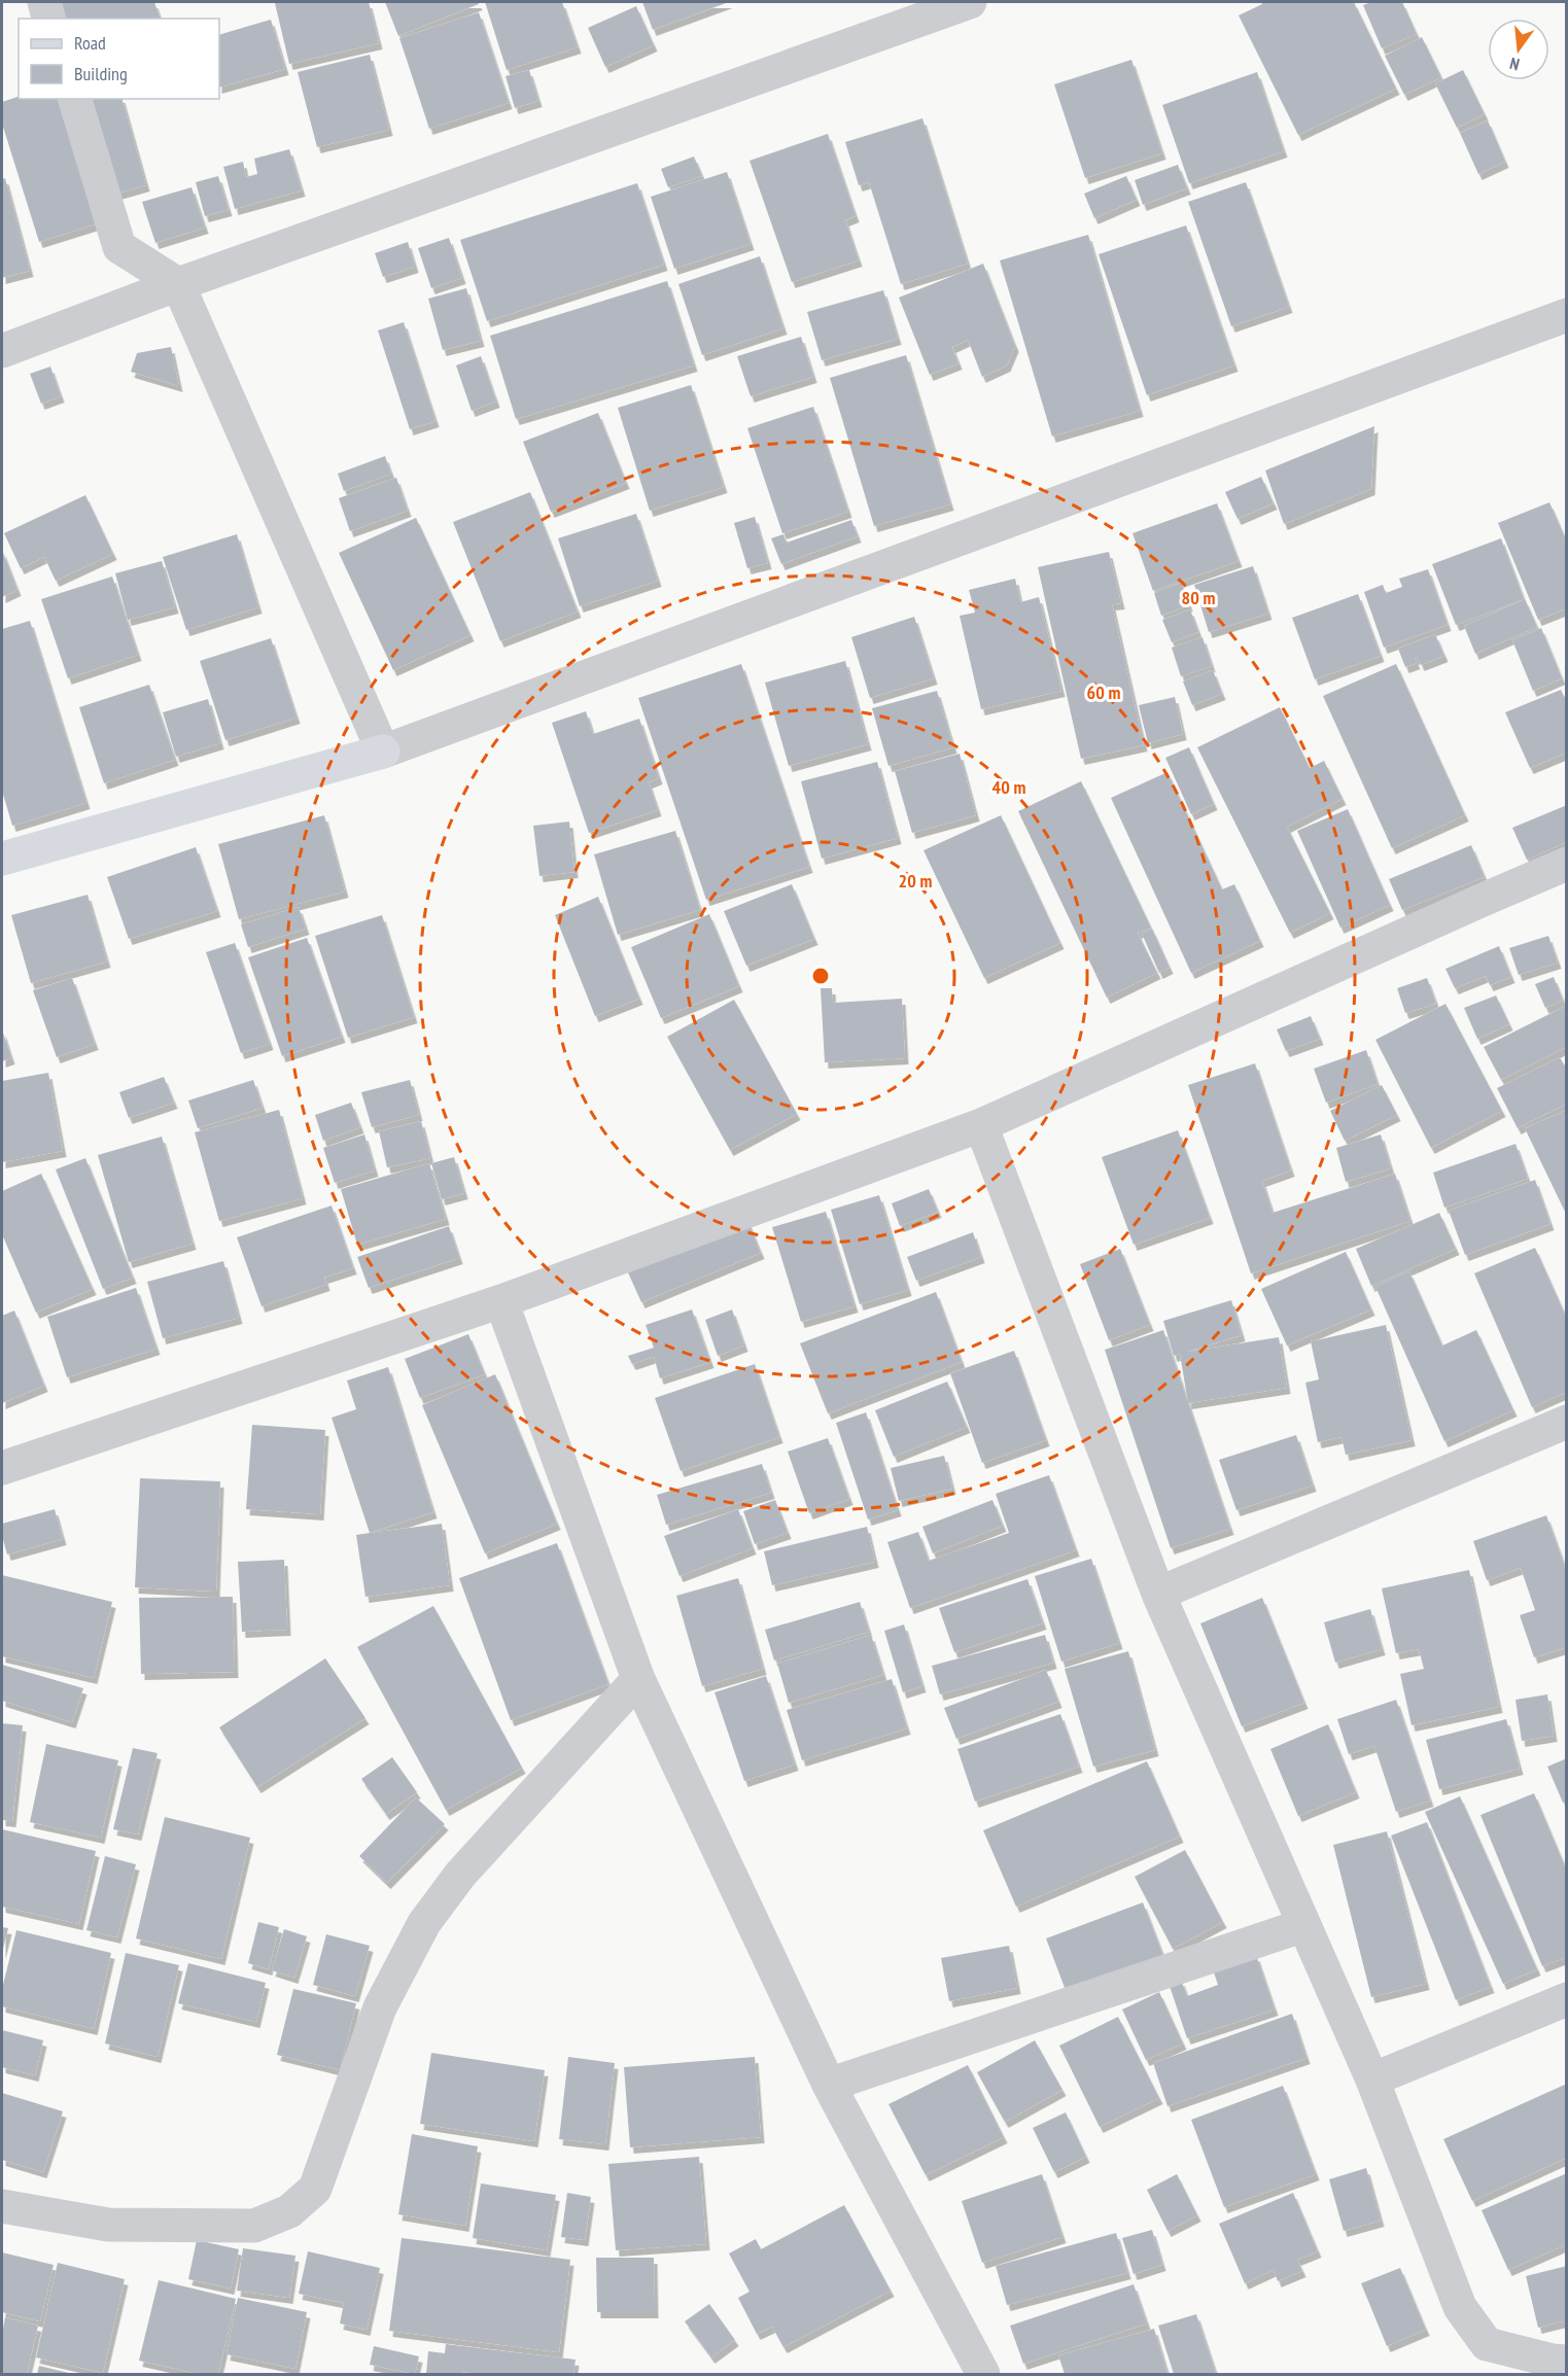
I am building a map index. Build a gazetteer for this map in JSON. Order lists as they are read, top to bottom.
{
  "legend": ["Road", "Building"],
  "north": "bottom",
  "rings": [
    "80 m",
    "60 m",
    "40 m",
    "20 m"
  ]
}
